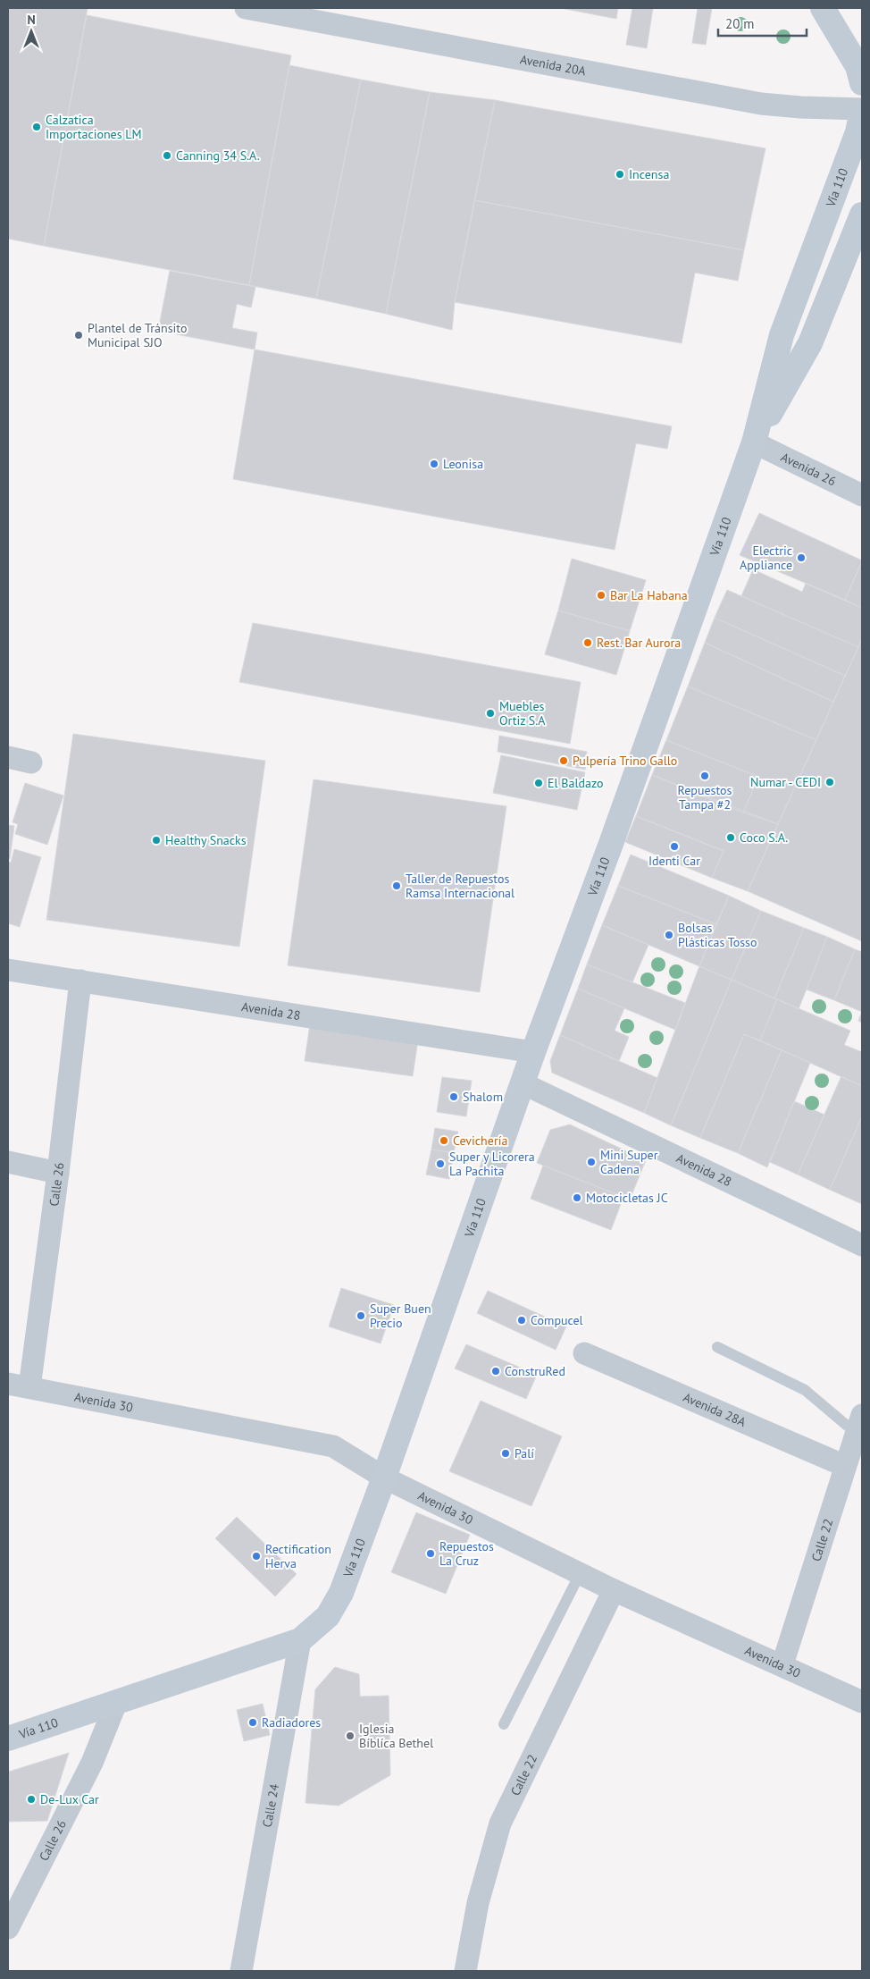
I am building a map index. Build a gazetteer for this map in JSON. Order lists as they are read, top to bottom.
{
  "streets": {
    "main road": ["Vía 110"],
    "street": [
      "Avenida 20A",
      "Avenida 26",
      "Avenida 28",
      "Calle 26",
      "Avenida 30",
      "Avenida 28A",
      "Calle 22",
      "Calle 24"
    ]
  },
  "crossings": [
    ["Avenida 20A", "Vía 110"],
    ["Vía 110", "Avenida 26"],
    ["Vía 110", "Avenida 28"],
    ["Vía 110", "Calle 26"],
    ["Vía 110", "Avenida 30"],
    ["Vía 110", "Calle 24"],
    ["Avenida 28", "Calle 26"],
    ["Calle 26", "Avenida 30"],
    ["Avenida 30", "Calle 22"],
    ["Avenida 28A", "Calle 22"]
  ],
  "places": [
    "Calzatica Importaciones LM",
    "Canning 34 S.A.",
    "Incensa",
    "Plantel de Tránsito Municipal SJO",
    "Leonisa",
    "Electric Appliance",
    "Bar La Habana",
    "Rest. Bar Aurora",
    "Muebles Ortiz S.A",
    "Pulpería Trino Gallo",
    "Repuestos Tampa #2",
    "Numar - CEDI",
    "El Baldazo",
    "Coco S.A.",
    "Healthy Snacks",
    "Identi Car",
    "Taller de Repuestos Ramsa Internacional",
    "Bolsas Plásticas Tosso",
    "Shalom",
    "Cevichería",
    "Mini Super Cadena",
    "Super y Licorera La Pachita",
    "Motocicletas JC",
    "Super Buen Precio",
    "Compucel",
    "ConstruRed",
    "Palí",
    "Repuestos La Cruz",
    "Rectification Herva",
    "Radiadores",
    "Iglesia Bíblíca Bethel",
    "De-Lux Car"
  ],
  "scale_bar": "20 m",
  "north": "top"
}
